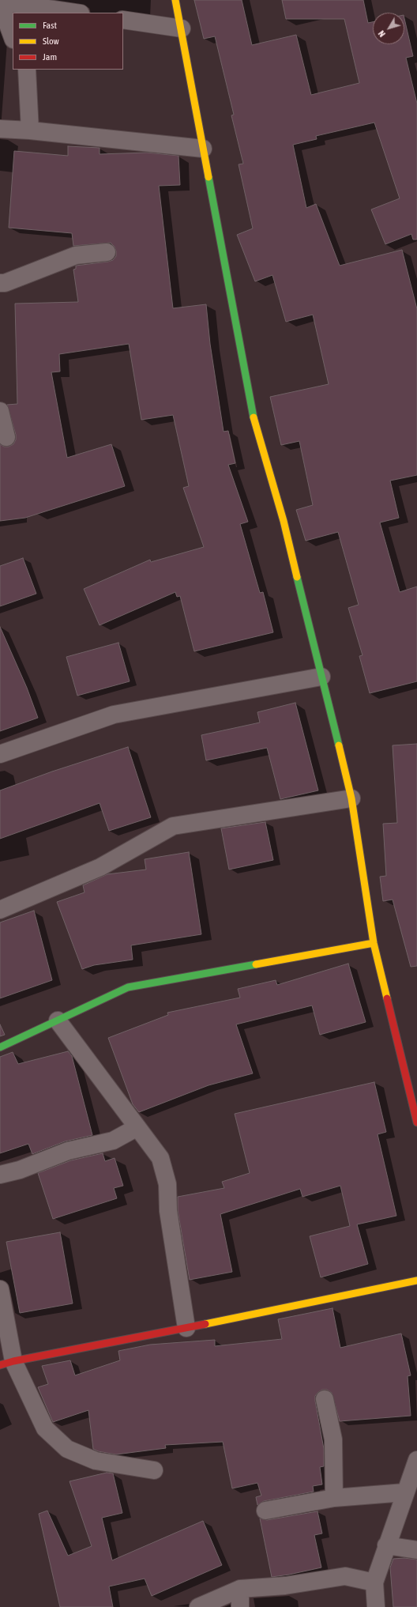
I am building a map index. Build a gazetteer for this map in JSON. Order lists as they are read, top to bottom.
{
  "legend": ["Fast", "Slow", "Jam"],
  "north": "bottom left"
}
